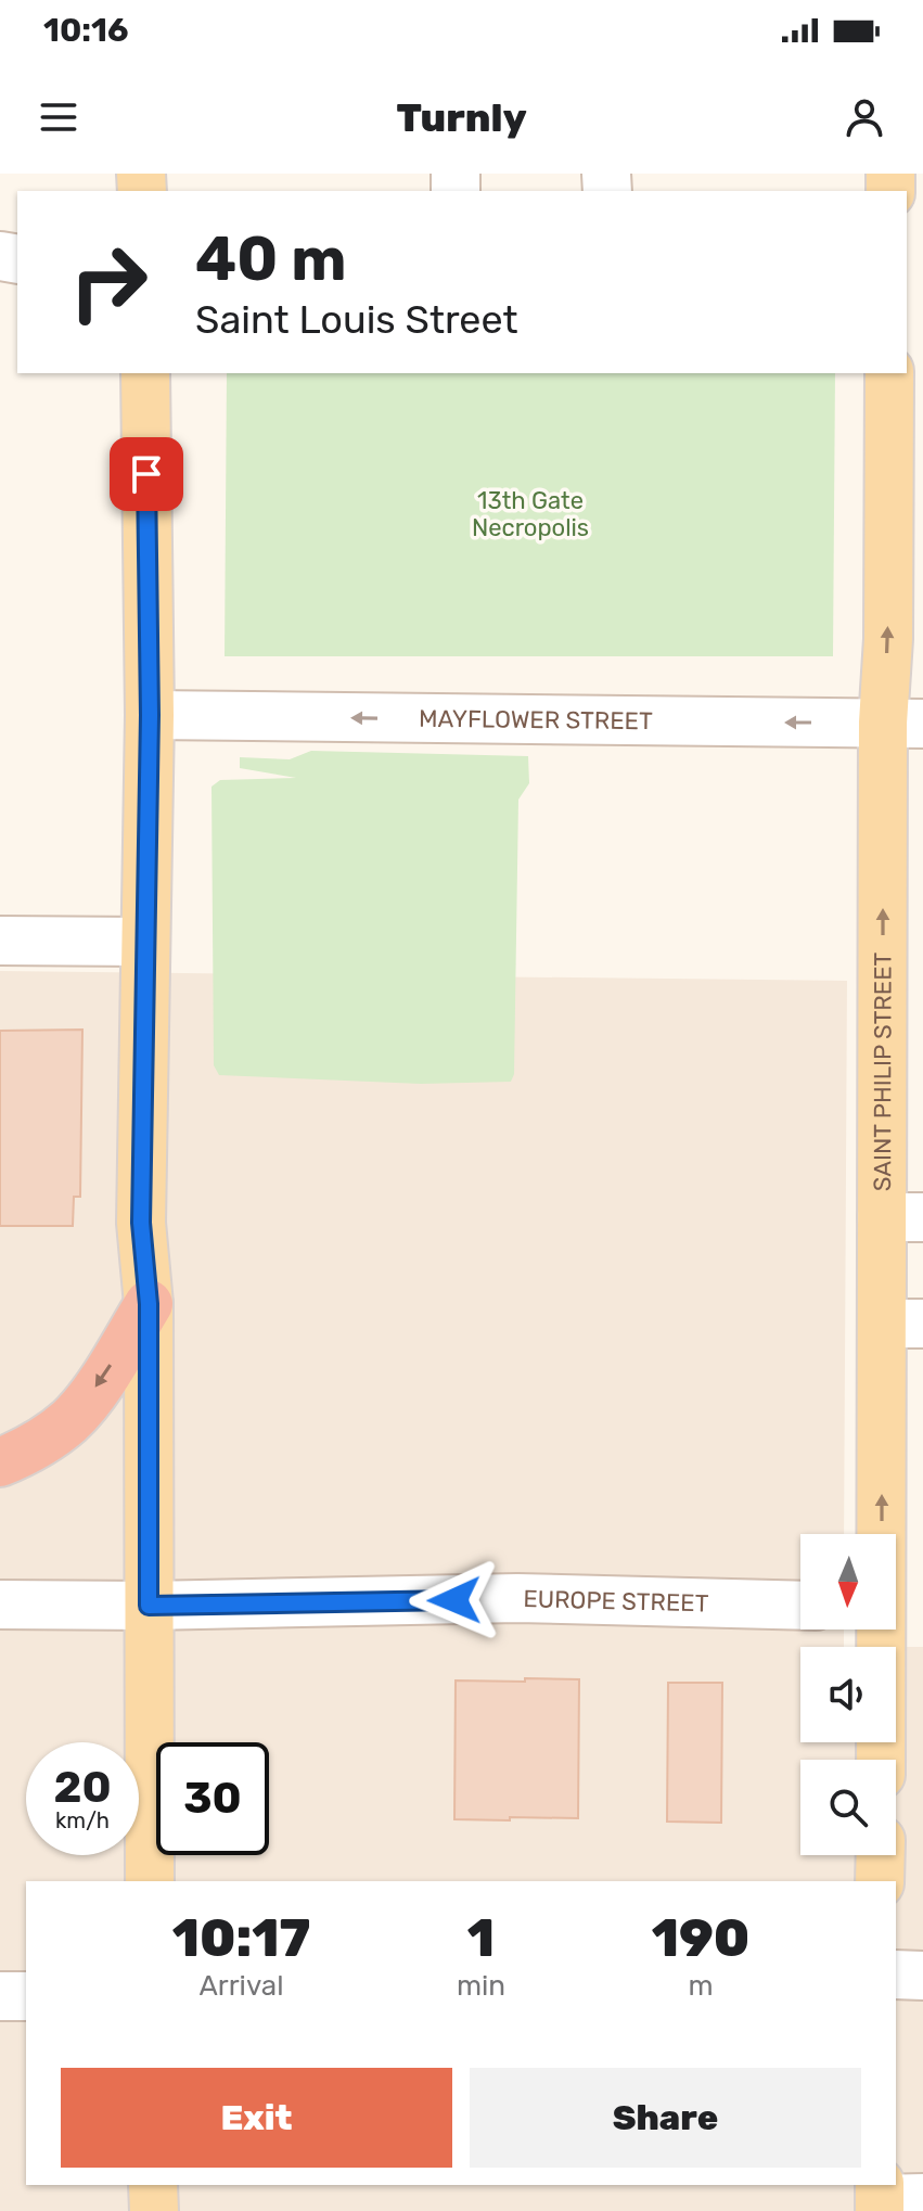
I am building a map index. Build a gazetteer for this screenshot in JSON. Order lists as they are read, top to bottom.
{
  "streets": {
    "main road": ["SAINT PHILIP STREET"],
    "street": ["MAYFLOWER STREET", "EUROPE STREET"]
  },
  "crossings": [
    ["MAYFLOWER STREET", "SAINT PHILIP STREET"]
  ],
  "one_way": ["MAYFLOWER STREET", "SAINT PHILIP STREET"],
  "parks": ["13th Gate Necropolis"],
  "north": "bottom",
  "page": {
    "status": "10:16",
    "header": "Turnly",
    "turn": ["40 m", "Saint Louis Street"],
    "speed": "20 km/h",
    "limit": "30",
    "eta": [
      "10:17",
      "Arrival",
      "1",
      "min",
      "190",
      "m"
    ],
    "buttons": ["Exit", "Share"]
  }
}
